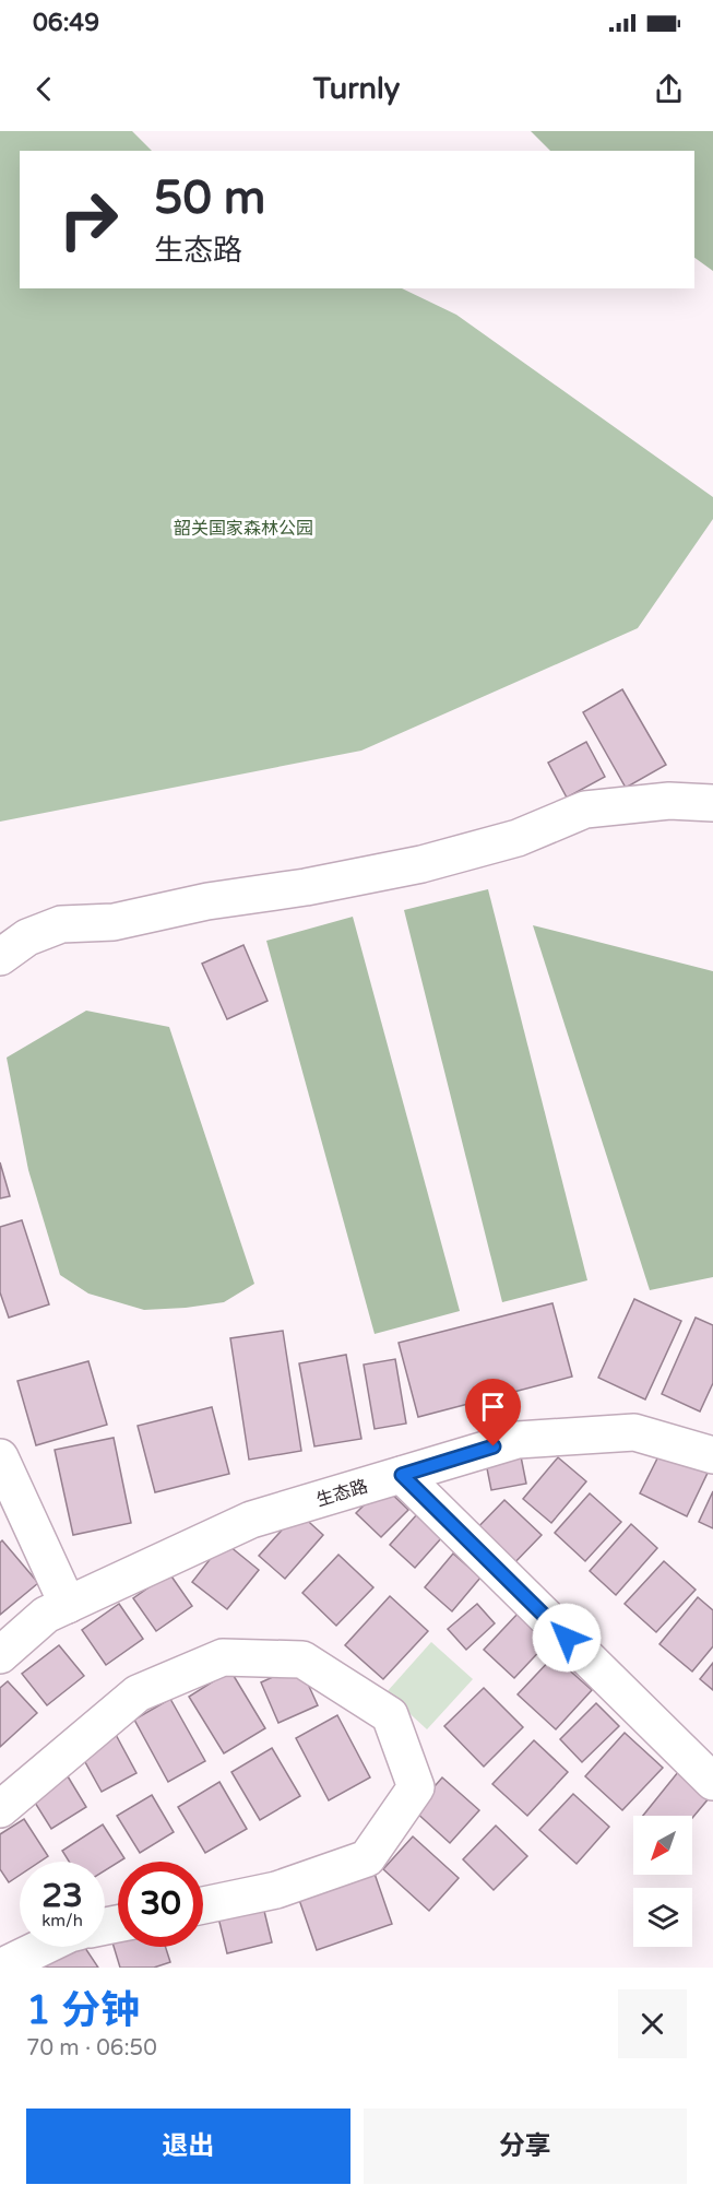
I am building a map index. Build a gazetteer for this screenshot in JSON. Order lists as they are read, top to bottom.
{
  "streets": {
    "street": ["生态路"]
  },
  "parks": ["韶关国家森林公园"],
  "north": "bottom left",
  "page": {
    "status": "06:49",
    "header": "Turnly",
    "turn": ["50 m", "生态路"],
    "speed": "23 km/h",
    "limit": "30",
    "heading": ["1 分钟", "70 m · 06:50"],
    "buttons": ["退出", "分享"]
  }
}
